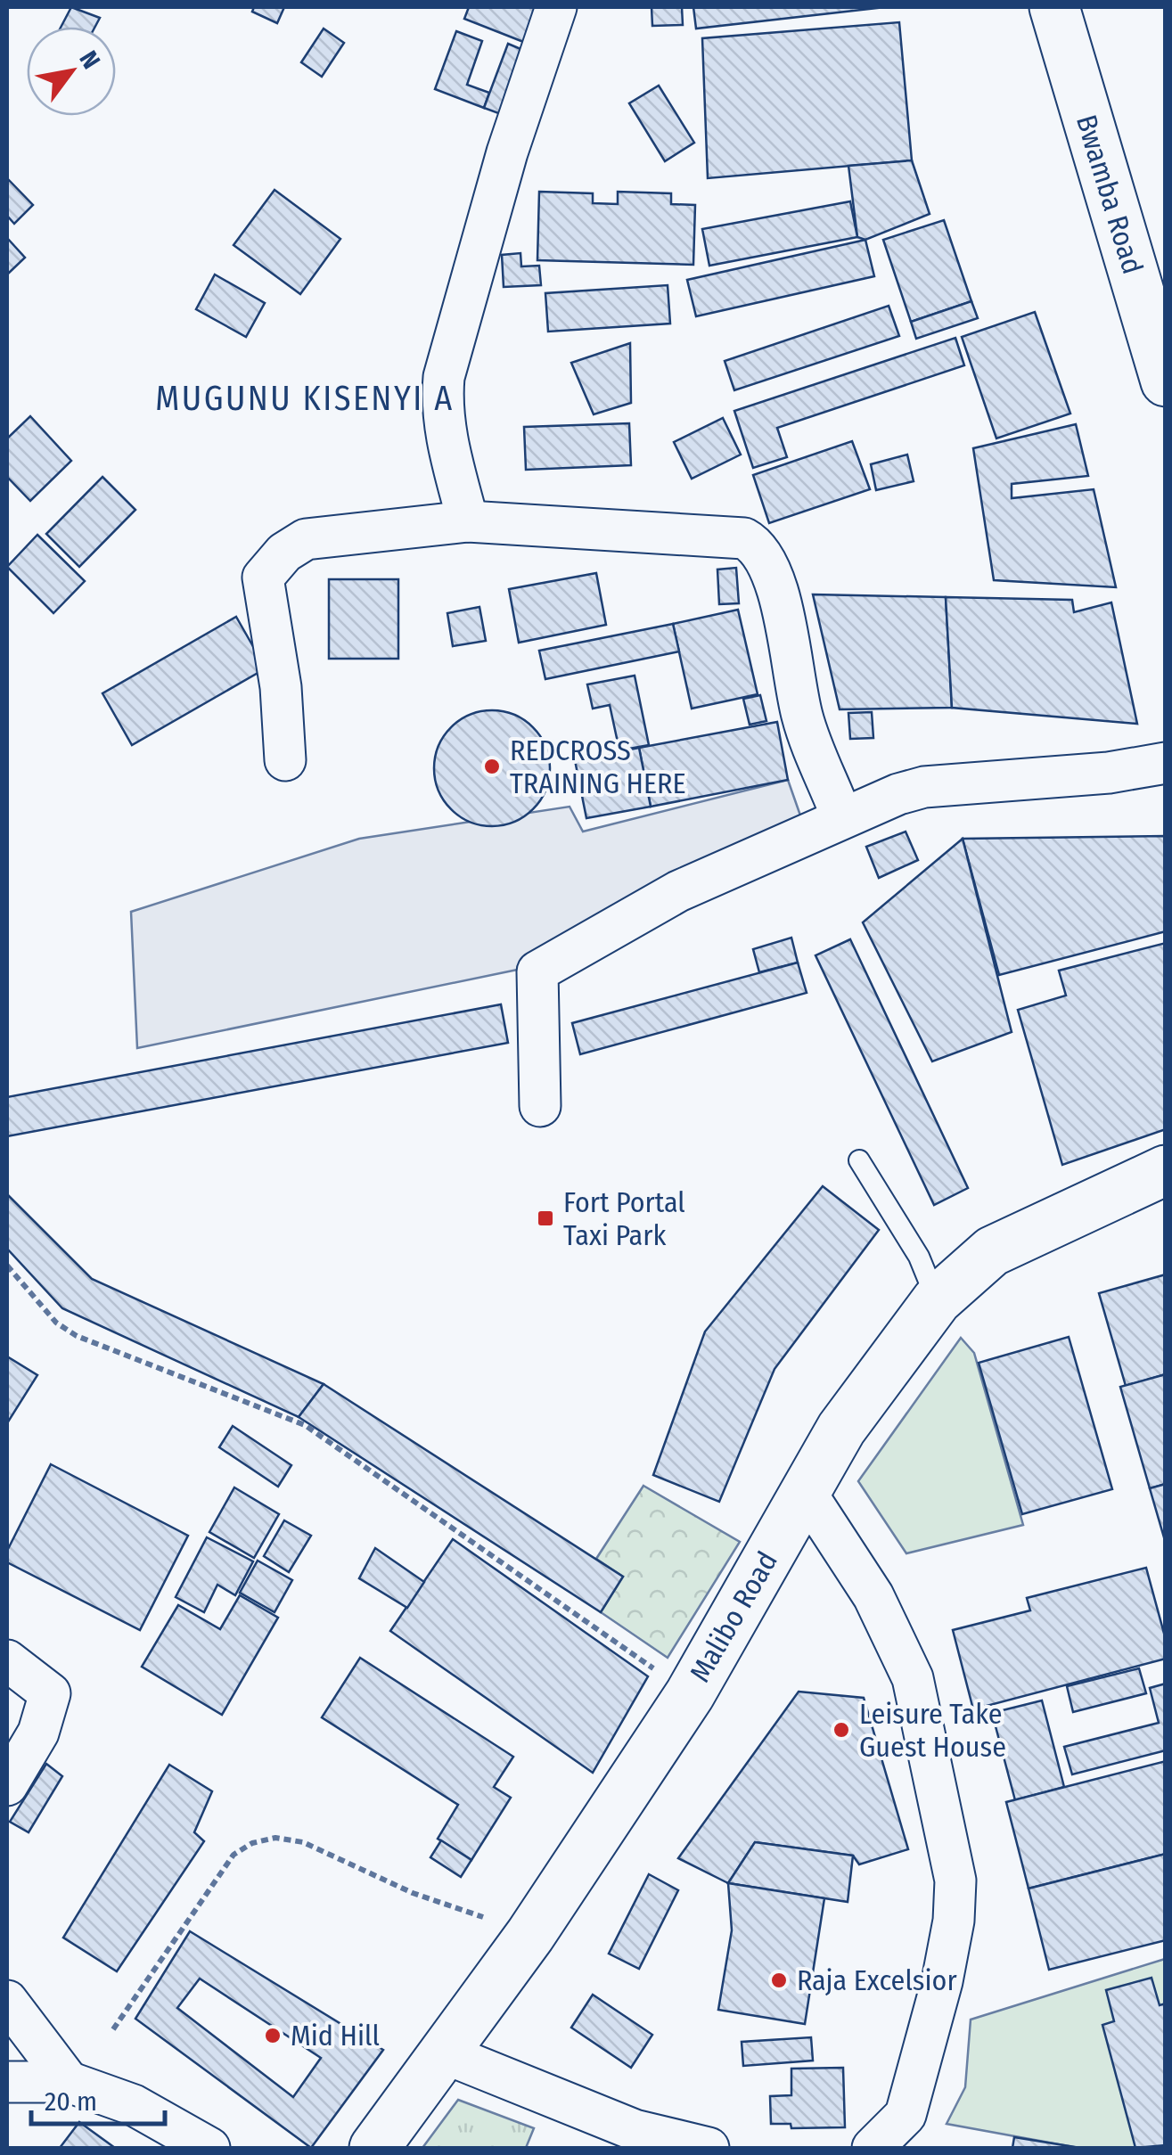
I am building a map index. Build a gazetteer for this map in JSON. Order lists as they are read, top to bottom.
{
  "streets": {
    "street": ["Bwamba Road", "Malibo Road"]
  },
  "districts": ["MUGUNU KISENYI A"],
  "places": {
    "other": [
      "REDCROSS TRAINING HERE",
      "Leisure Take Guest House",
      "Raja Excelsior",
      "Mid Hill"
    ],
    "transit": ["Fort Portal Taxi Park"]
  },
  "scale_bar": "20 m",
  "north": "top right"
}
